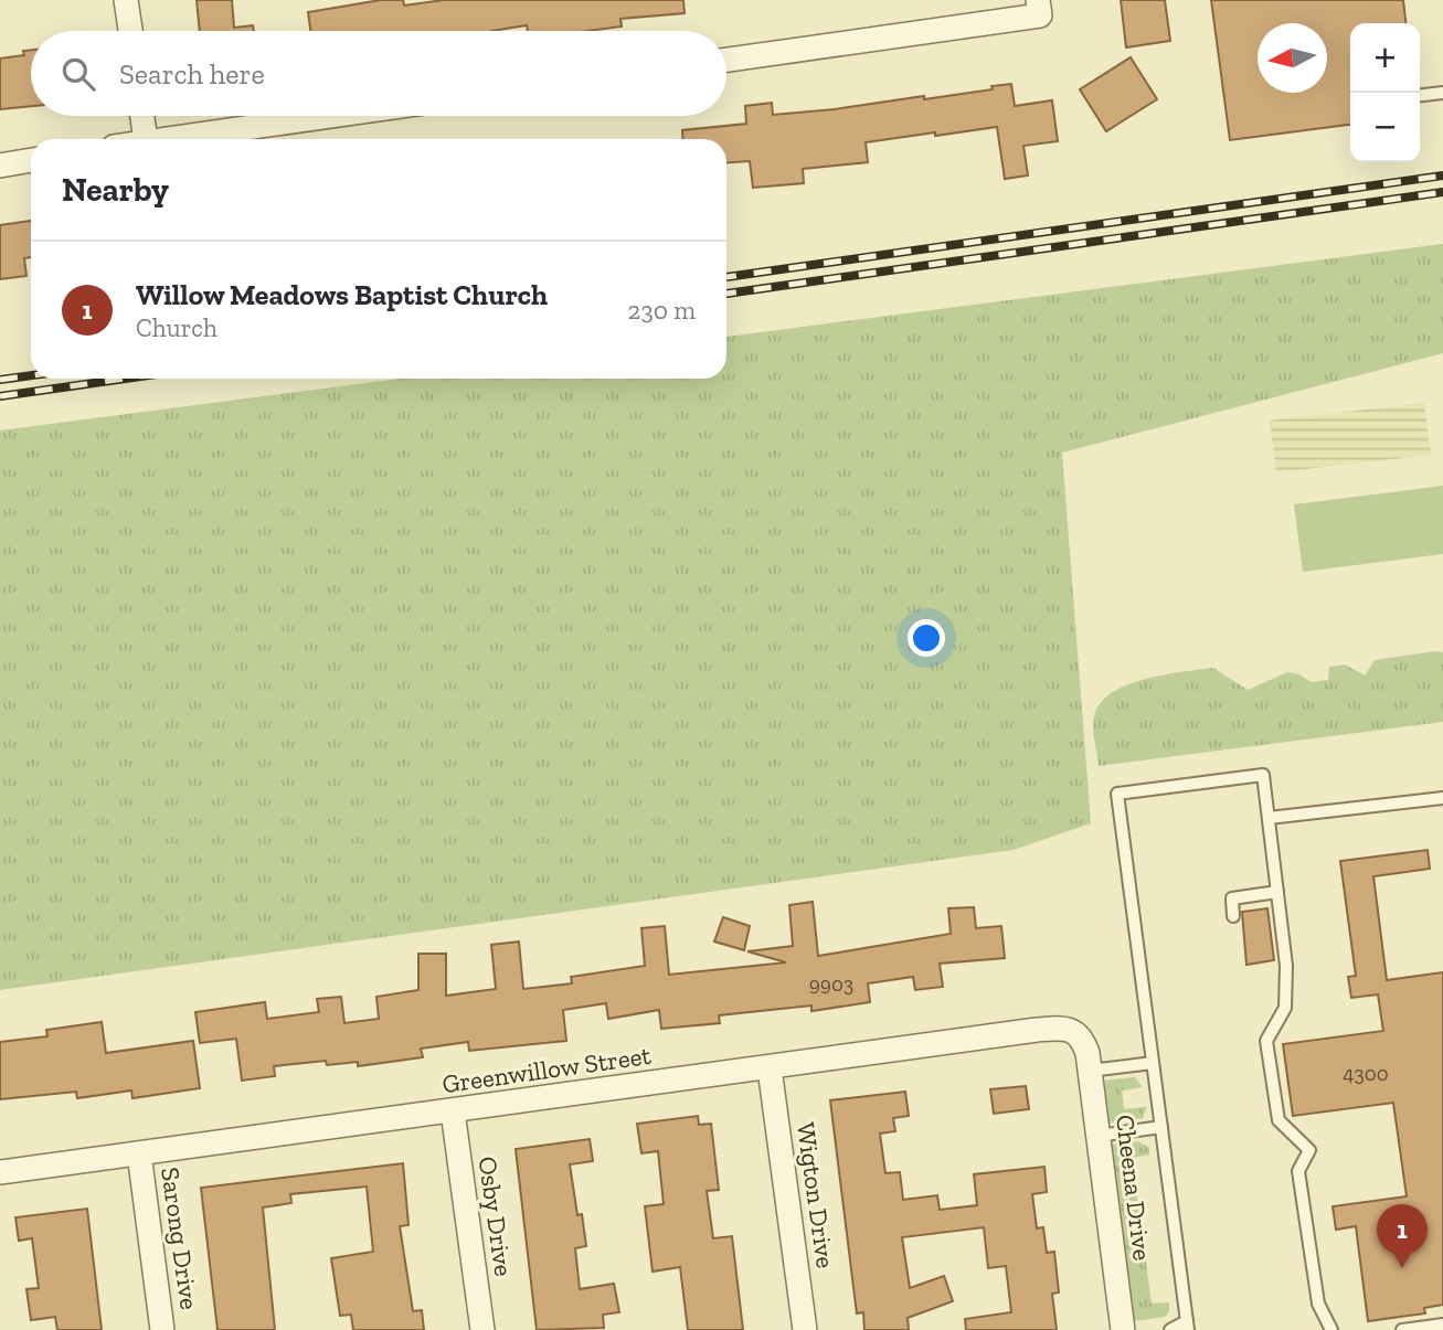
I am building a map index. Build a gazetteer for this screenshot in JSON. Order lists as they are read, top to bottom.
{
  "streets": {
    "street": [
      "Greenwillow Street",
      "Cheena Drive",
      "Wigton Drive",
      "Osby Drive",
      "Sarong Drive"
    ]
  },
  "crossings": [
    ["Greenwillow Street", "Cheena Drive"],
    ["Greenwillow Street", "Wigton Drive"],
    ["Greenwillow Street", "Osby Drive"],
    ["Greenwillow Street", "Sarong Drive"]
  ],
  "house_numbers": ["9903", "4300"],
  "north": "left",
  "page": {
    "map_buttons": ["+", "−"],
    "search": "Search here",
    "heading": "Nearby",
    "list": [
      {
        "mark": "1",
        "name": "Willow Meadows Baptist Church",
        "note": "Church",
        "value": "230 m"
      }
    ],
    "pins": "1"
  }
}
